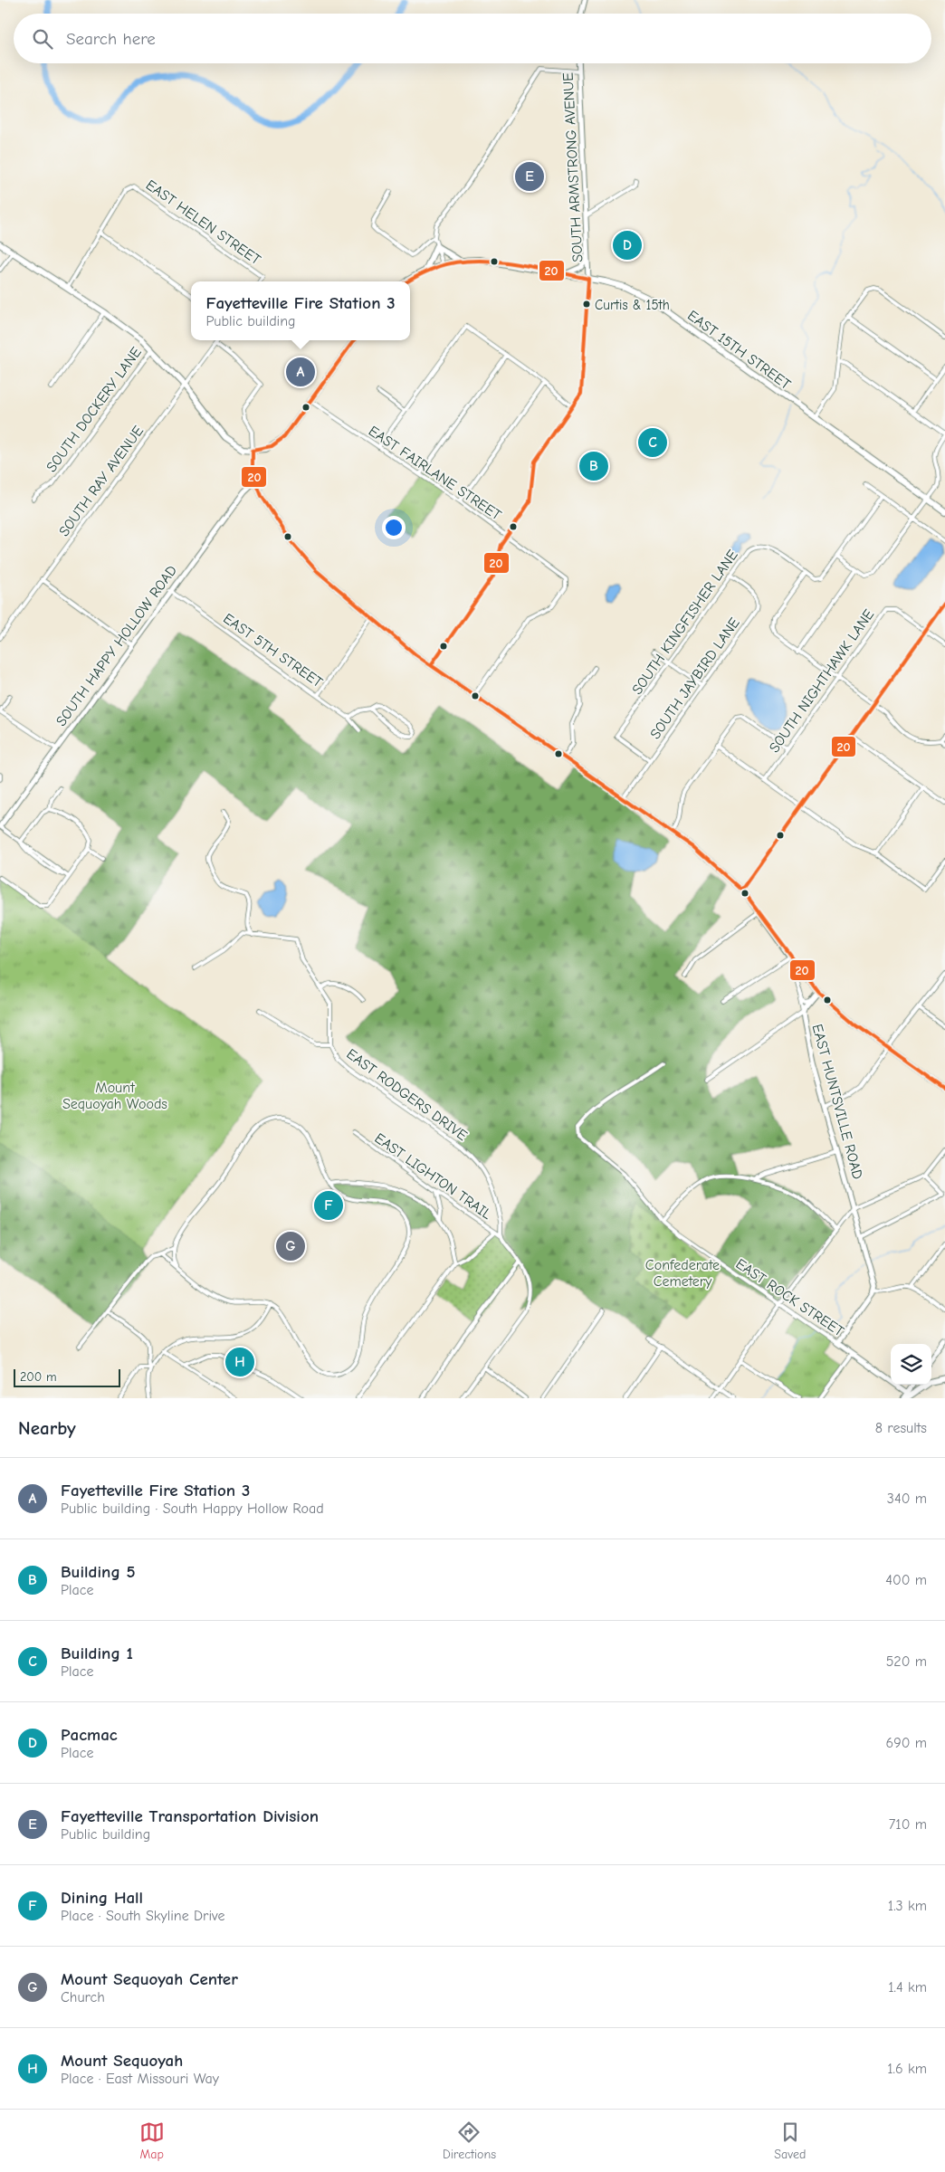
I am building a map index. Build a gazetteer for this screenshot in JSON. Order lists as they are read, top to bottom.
{
  "streets": {
    "main road": ["EAST 15TH STREET"],
    "street": [
      "SOUTH ARMSTRONG AVENUE",
      "EAST HELEN STREET",
      "SOUTH DOCKERY LANE",
      "EAST FAIRLANE STREET",
      "SOUTH RAY AVENUE",
      "SOUTH KINGFISHER LANE",
      "SOUTH HAPPY HOLLOW ROAD",
      "EAST 5TH STREET",
      "SOUTH JAYBIRD LANE",
      "SOUTH NIGHTHAWK LANE",
      "EAST RODGERS DRIVE",
      "EAST HUNTSVILLE ROAD",
      "EAST LIGHTON TRAIL",
      "EAST ROCK STREET"
    ]
  },
  "crossings": [
    ["SOUTH ARMSTRONG AVENUE", "EAST 15TH STREET"],
    ["SOUTH KINGFISHER LANE", "SOUTH JAYBIRD LANE"],
    ["SOUTH HAPPY HOLLOW ROAD", "EAST 5TH STREET"],
    ["EAST RODGERS DRIVE", "EAST LIGHTON TRAIL"]
  ],
  "parks": ["Mount Sequoyah Woods", "Confederate Cemetery"],
  "places": ["Curtis & 15th"],
  "lines": ["transit line 20"],
  "scale_bar": "200 m",
  "page": {
    "search": "Search here",
    "pins": [
      "E",
      "D",
      "A",
      "C",
      "B",
      "F",
      "G",
      "H"
    ],
    "popup": ["Fayetteville Fire Station 3", "Public building"],
    "scale": "200 m",
    "heading": ["Nearby", "8 results"],
    "list": [
      {
        "mark": "A",
        "name": "Fayetteville Fire Station 3",
        "note": "Public building · South Happy Hollow Road",
        "value": "340 m"
      },
      {
        "mark": "B",
        "name": "Building 5",
        "note": "Place",
        "value": "400 m"
      },
      {
        "mark": "C",
        "name": "Building 1",
        "note": "Place",
        "value": "520 m"
      },
      {
        "mark": "D",
        "name": "Pacmac",
        "note": "Place",
        "value": "690 m"
      },
      {
        "mark": "E",
        "name": "Fayetteville Transportation Division",
        "note": "Public building",
        "value": "710 m"
      },
      {
        "mark": "F",
        "name": "Dining Hall",
        "note": "Place · South Skyline Drive",
        "value": "1.3 km"
      },
      {
        "mark": "G",
        "name": "Mount Sequoyah Center",
        "note": "Church",
        "value": "1.4 km"
      },
      {
        "mark": "H",
        "name": "Mount Sequoyah",
        "note": "Place · East Missouri Way",
        "value": "1.6 km"
      }
    ],
    "nav": ["Map", "Directions", "Saved"]
  }
}
